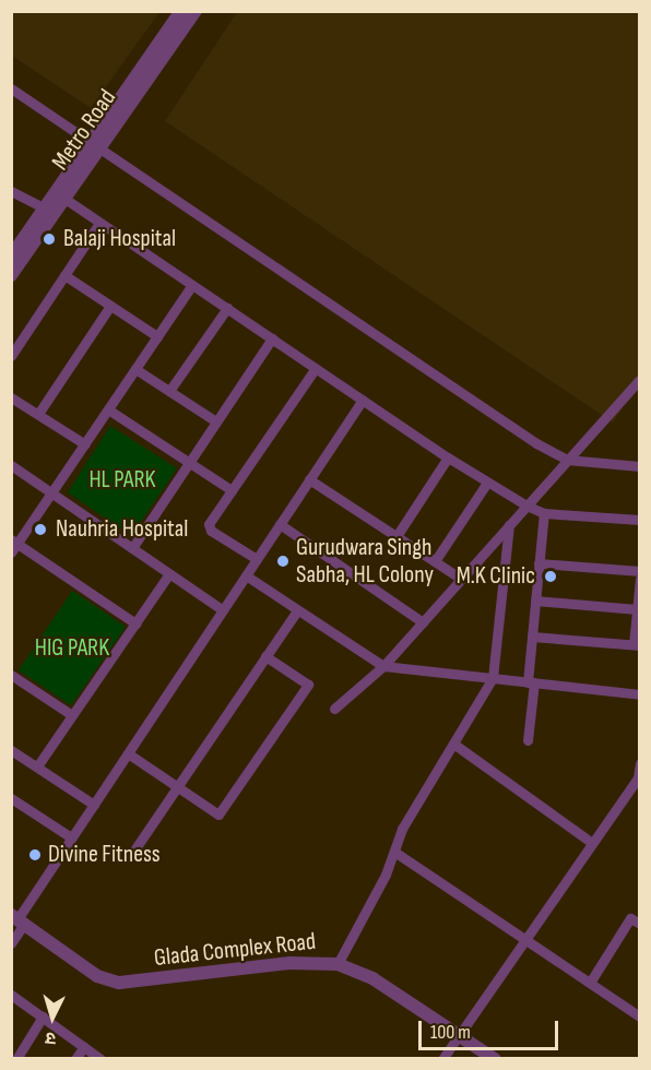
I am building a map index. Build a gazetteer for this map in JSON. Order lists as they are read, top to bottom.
{
  "streets": {
    "street": ["Metro Road", "Glada Complex Road"]
  },
  "parks": ["HL PARK", "HIG PARK"],
  "places": [
    "Balaji Hospital",
    "Nauhria Hospital",
    "Gurudwara Singh Sabha, HL Colony",
    "M.K Clinic",
    "Divine Fitness"
  ],
  "scale_bar": "100 m",
  "north": "bottom"
}
